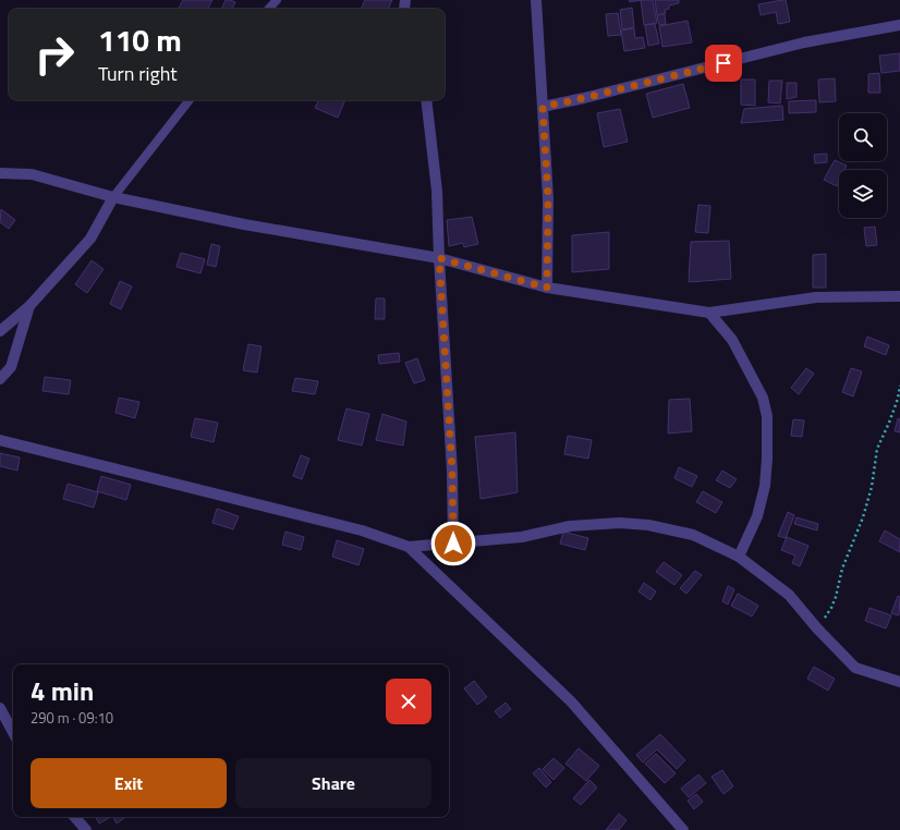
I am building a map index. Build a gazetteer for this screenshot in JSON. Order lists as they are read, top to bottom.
{
  "page": {
    "turn": ["110 m", "Turn right"],
    "heading": ["4 min", "290 m · 09:10"],
    "buttons": ["Exit", "Share"]
  }
}
